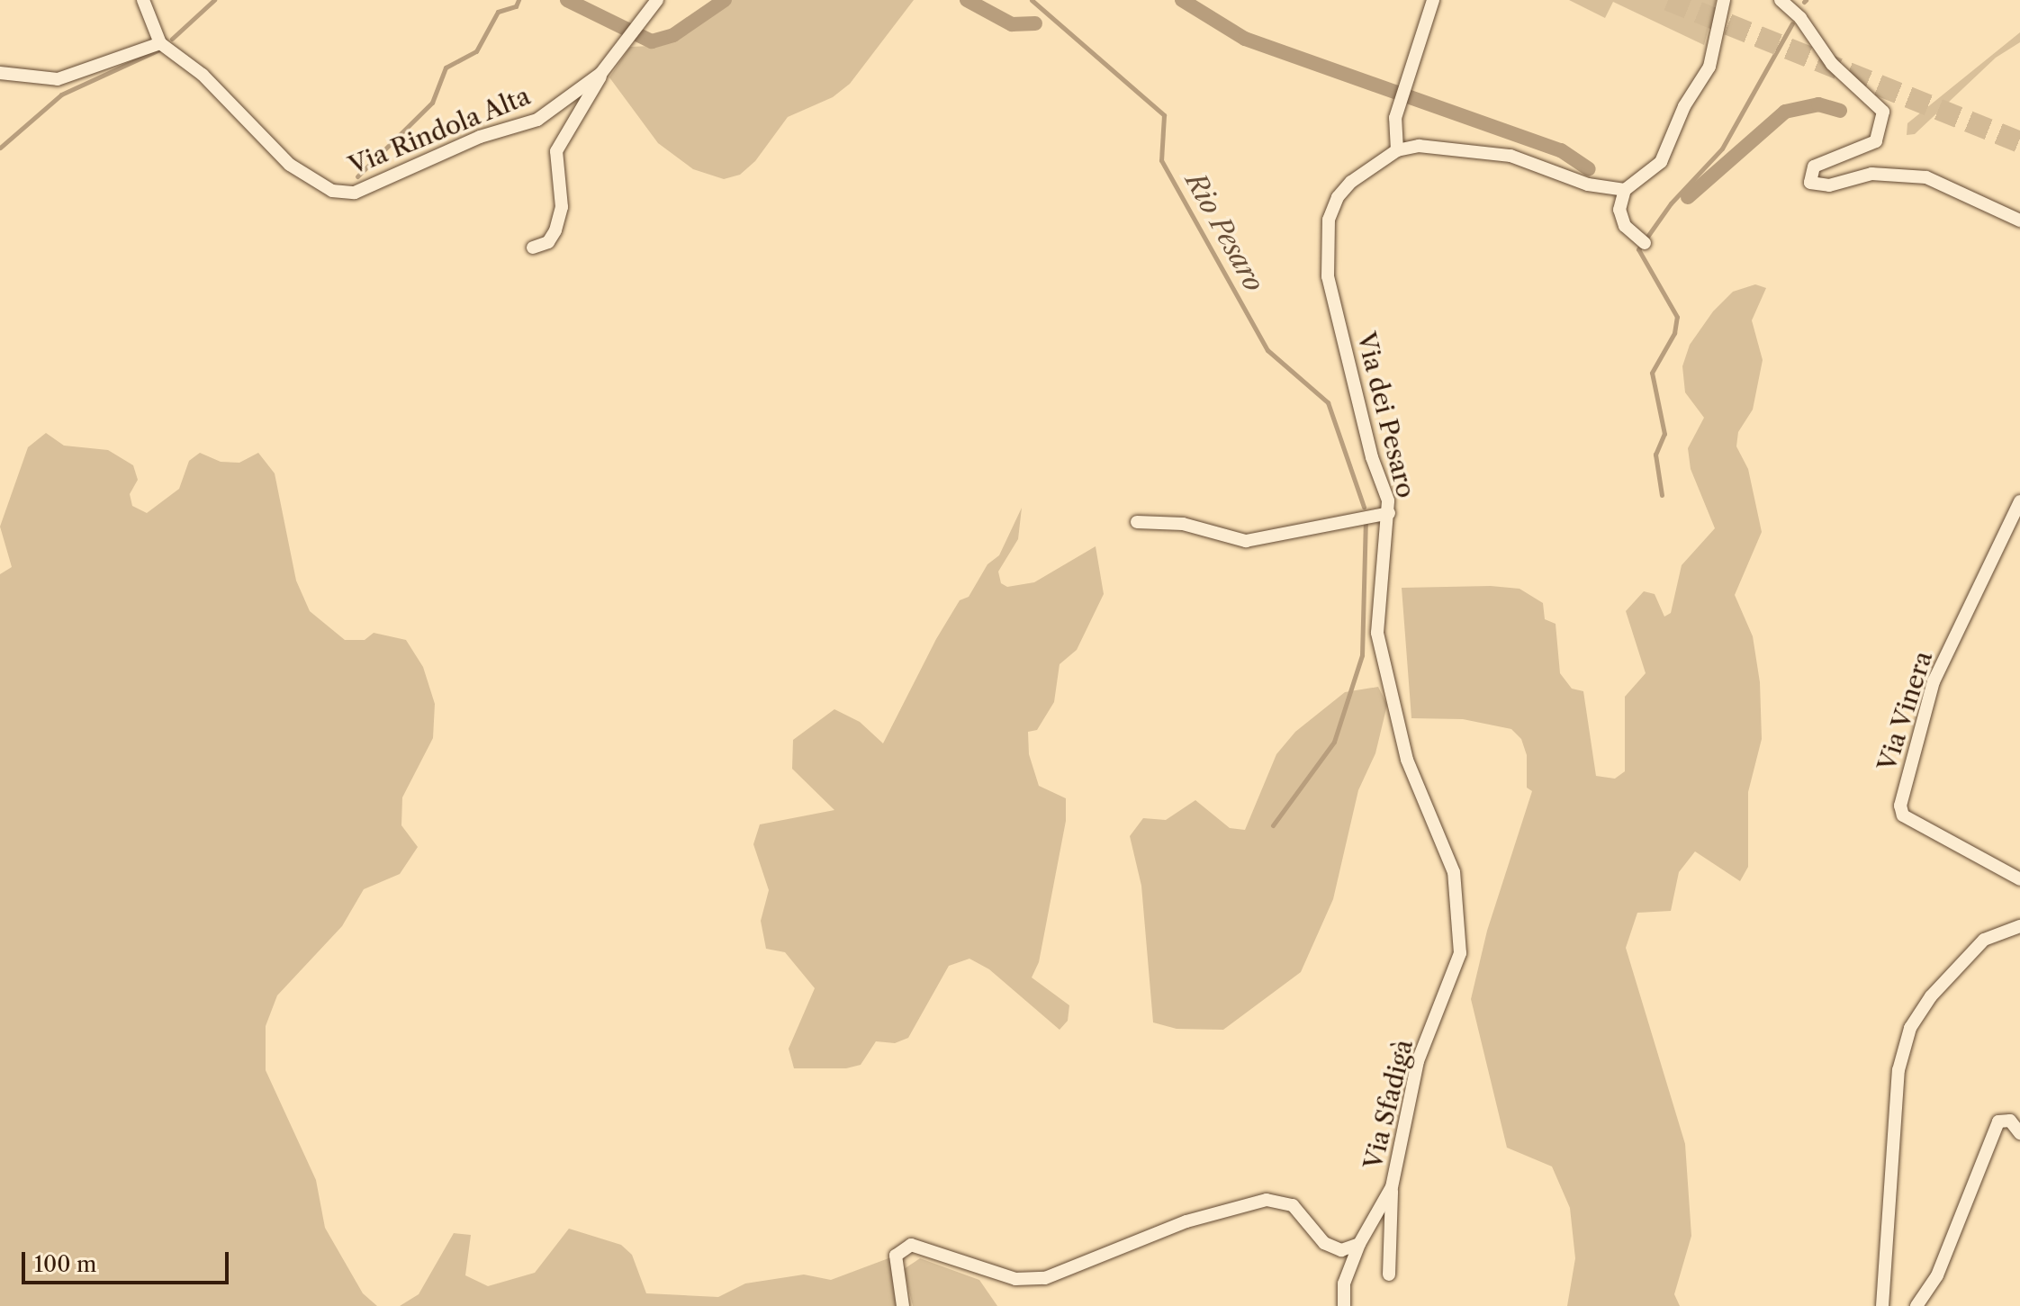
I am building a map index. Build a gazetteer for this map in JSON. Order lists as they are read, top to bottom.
{
  "streets": {
    "street": [
      "Via Rindola Alta",
      "Via dei Pesaro",
      "Via Vinera",
      "Via Sfadigà"
    ]
  },
  "crossings": [
    ["Via dei Pesaro", "Via Sfadigà"]
  ],
  "water": ["Rio Pesaro"],
  "scale_bar": "100 m"
}
